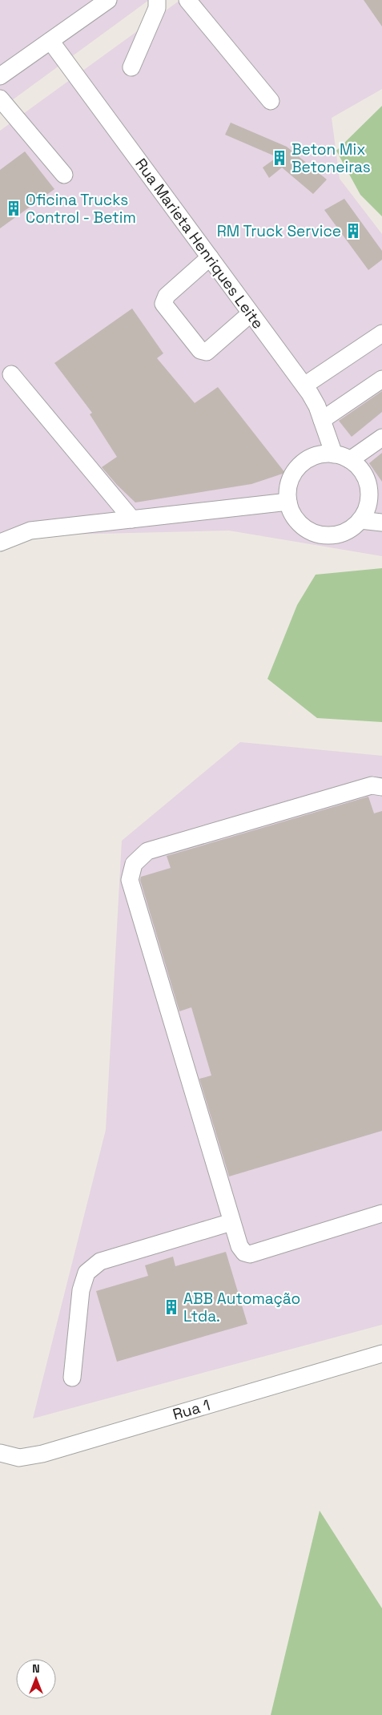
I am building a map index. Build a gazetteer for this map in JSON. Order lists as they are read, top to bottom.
{
  "streets": {
    "street": ["Rua Marieta Henriques Leite", "Rua 1"]
  },
  "places": {
    "building": [
      "Beton Mix Betoneiras",
      "Oficina Trucks Control - Betim",
      "RM Truck Service",
      "ABB Automação Ltda."
    ]
  },
  "north": "top"
}
